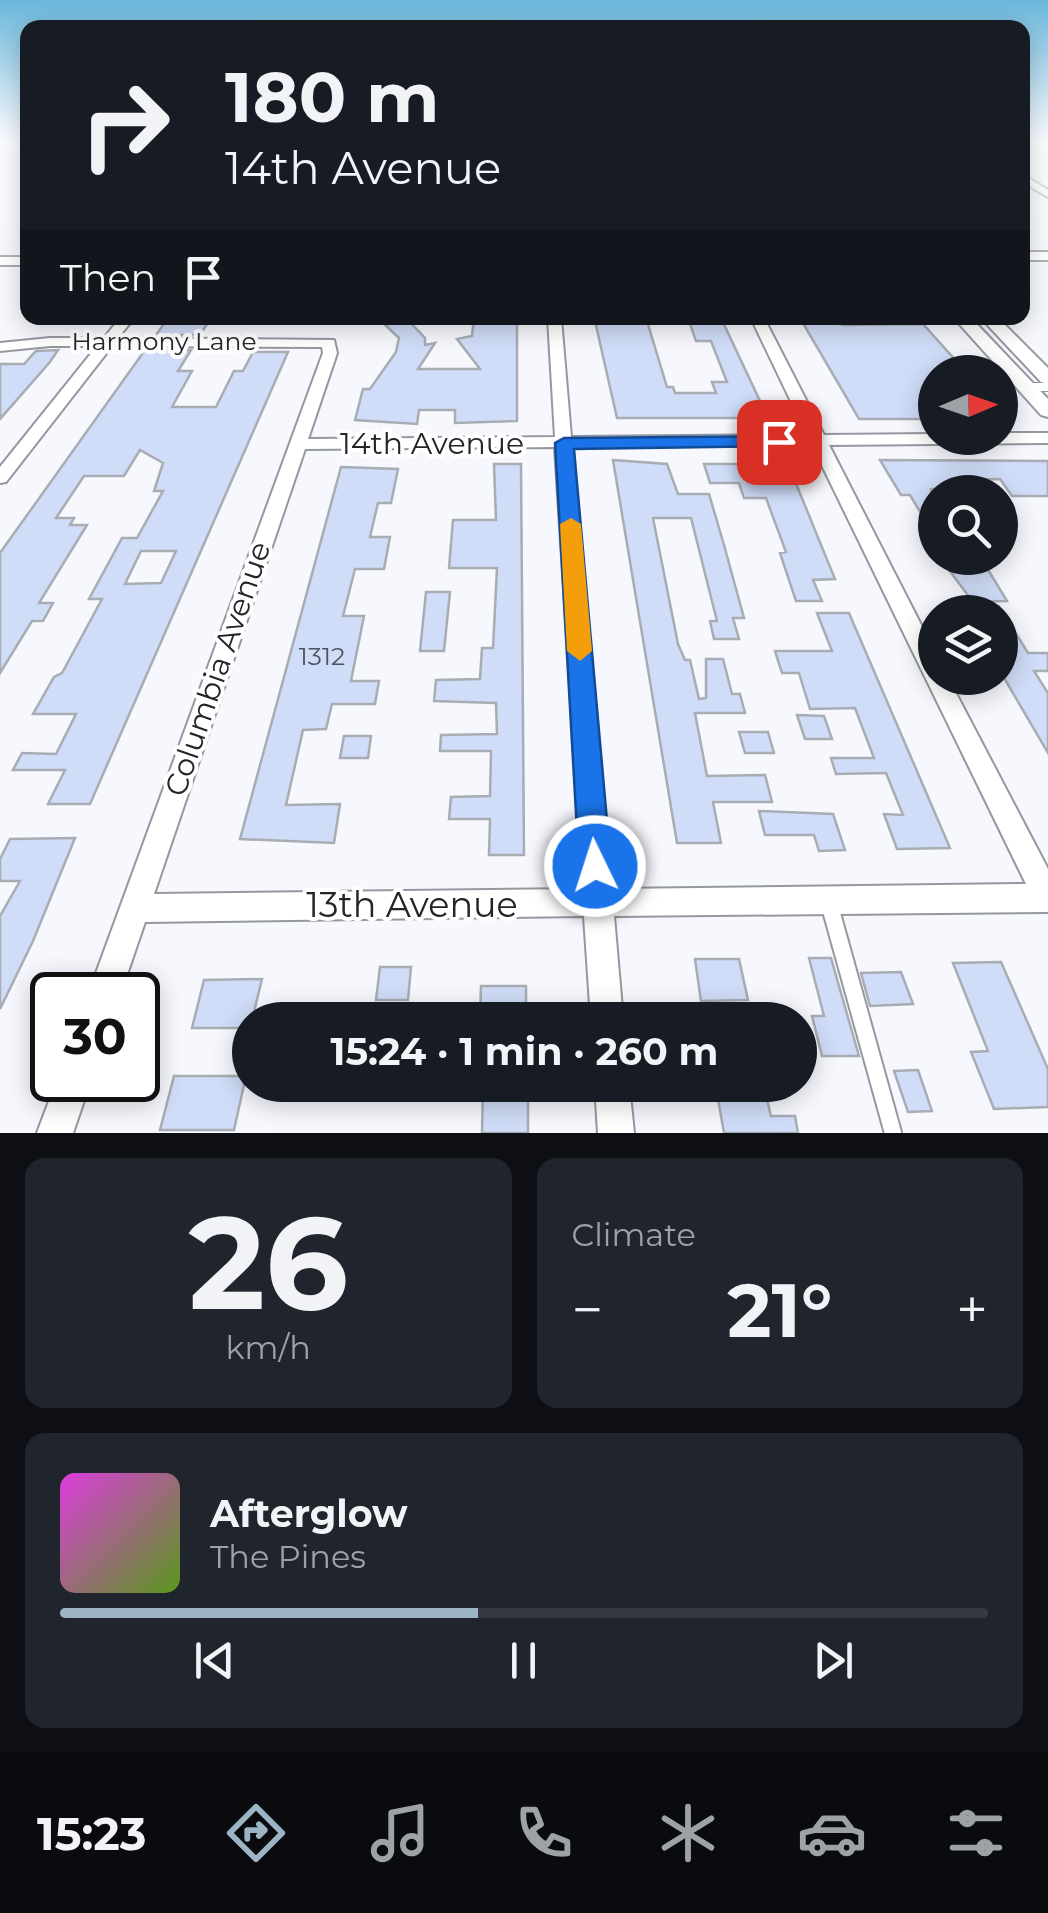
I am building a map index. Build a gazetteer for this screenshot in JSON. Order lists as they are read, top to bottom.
{
  "streets": {
    "street": [
      "Harmony Lane",
      "14th Avenue",
      "Columbia Avenue",
      "13th Avenue"
    ]
  },
  "crossings": [
    ["Harmony Lane", "Columbia Avenue"],
    ["14th Avenue", "Columbia Avenue"],
    ["Columbia Avenue", "13th Avenue"]
  ],
  "house_numbers": ["1312"],
  "north": "right",
  "page": {
    "turn": ["180 m", "14th Avenue"],
    "then": "Then",
    "limit": "30",
    "trip": "15:24 · 1 min · 260 m",
    "tile": [
      ["26", "km/h"],
      "Climate"
    ],
    "heat": ["−", "21°", "+"],
    "song": ["Afterglow", "The Pines"],
    "tabs": "15:23"
  }
}
